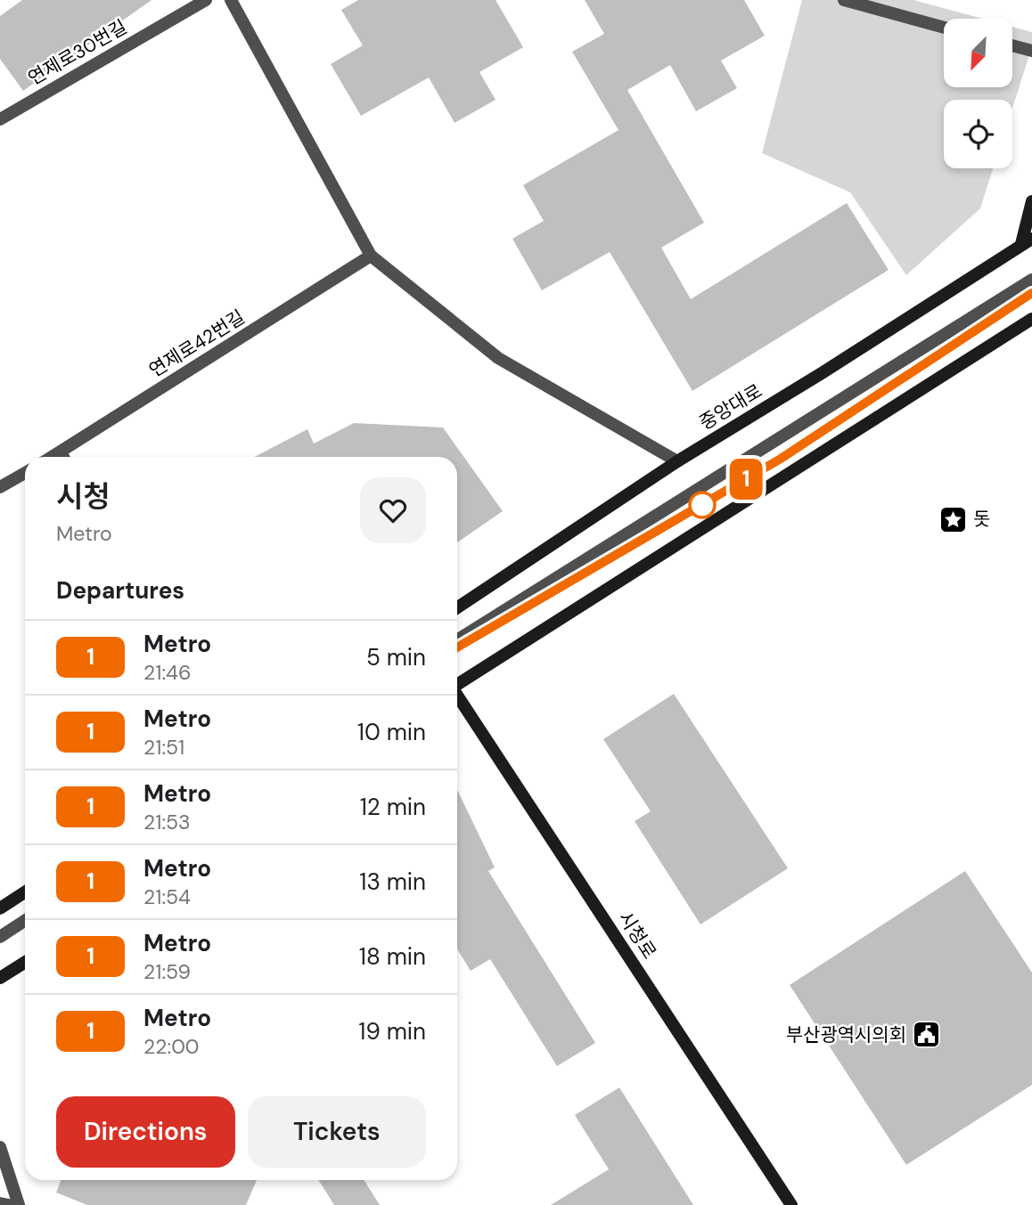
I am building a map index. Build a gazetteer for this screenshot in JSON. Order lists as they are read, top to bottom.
{
  "streets": {
    "main road": ["중앙대로", "시청로"],
    "street": ["연제로30번길", "연제로42번길"]
  },
  "places": {
    "place": ["돗"],
    "public building": ["부산광역시의회"]
  },
  "lines": ["metro line 1"],
  "north": "bottom left",
  "page": {
    "on_map": "1",
    "heading": [
      ["시청", "Metro"],
      "Departures"
    ],
    "list": [
      {
        "mark": "1",
        "name": "Metro",
        "note": "21:46",
        "value": "5 min"
      },
      {
        "mark": "1",
        "name": "Metro",
        "note": "21:51",
        "value": "10 min"
      },
      {
        "mark": "1",
        "name": "Metro",
        "note": "21:53",
        "value": "12 min"
      },
      {
        "mark": "1",
        "name": "Metro",
        "note": "21:54",
        "value": "13 min"
      },
      {
        "mark": "1",
        "name": "Metro",
        "note": "21:59",
        "value": "18 min"
      },
      {
        "mark": "1",
        "name": "Metro",
        "note": "22:00",
        "value": "19 min"
      }
    ],
    "buttons": ["Directions", "Tickets"]
  }
}
